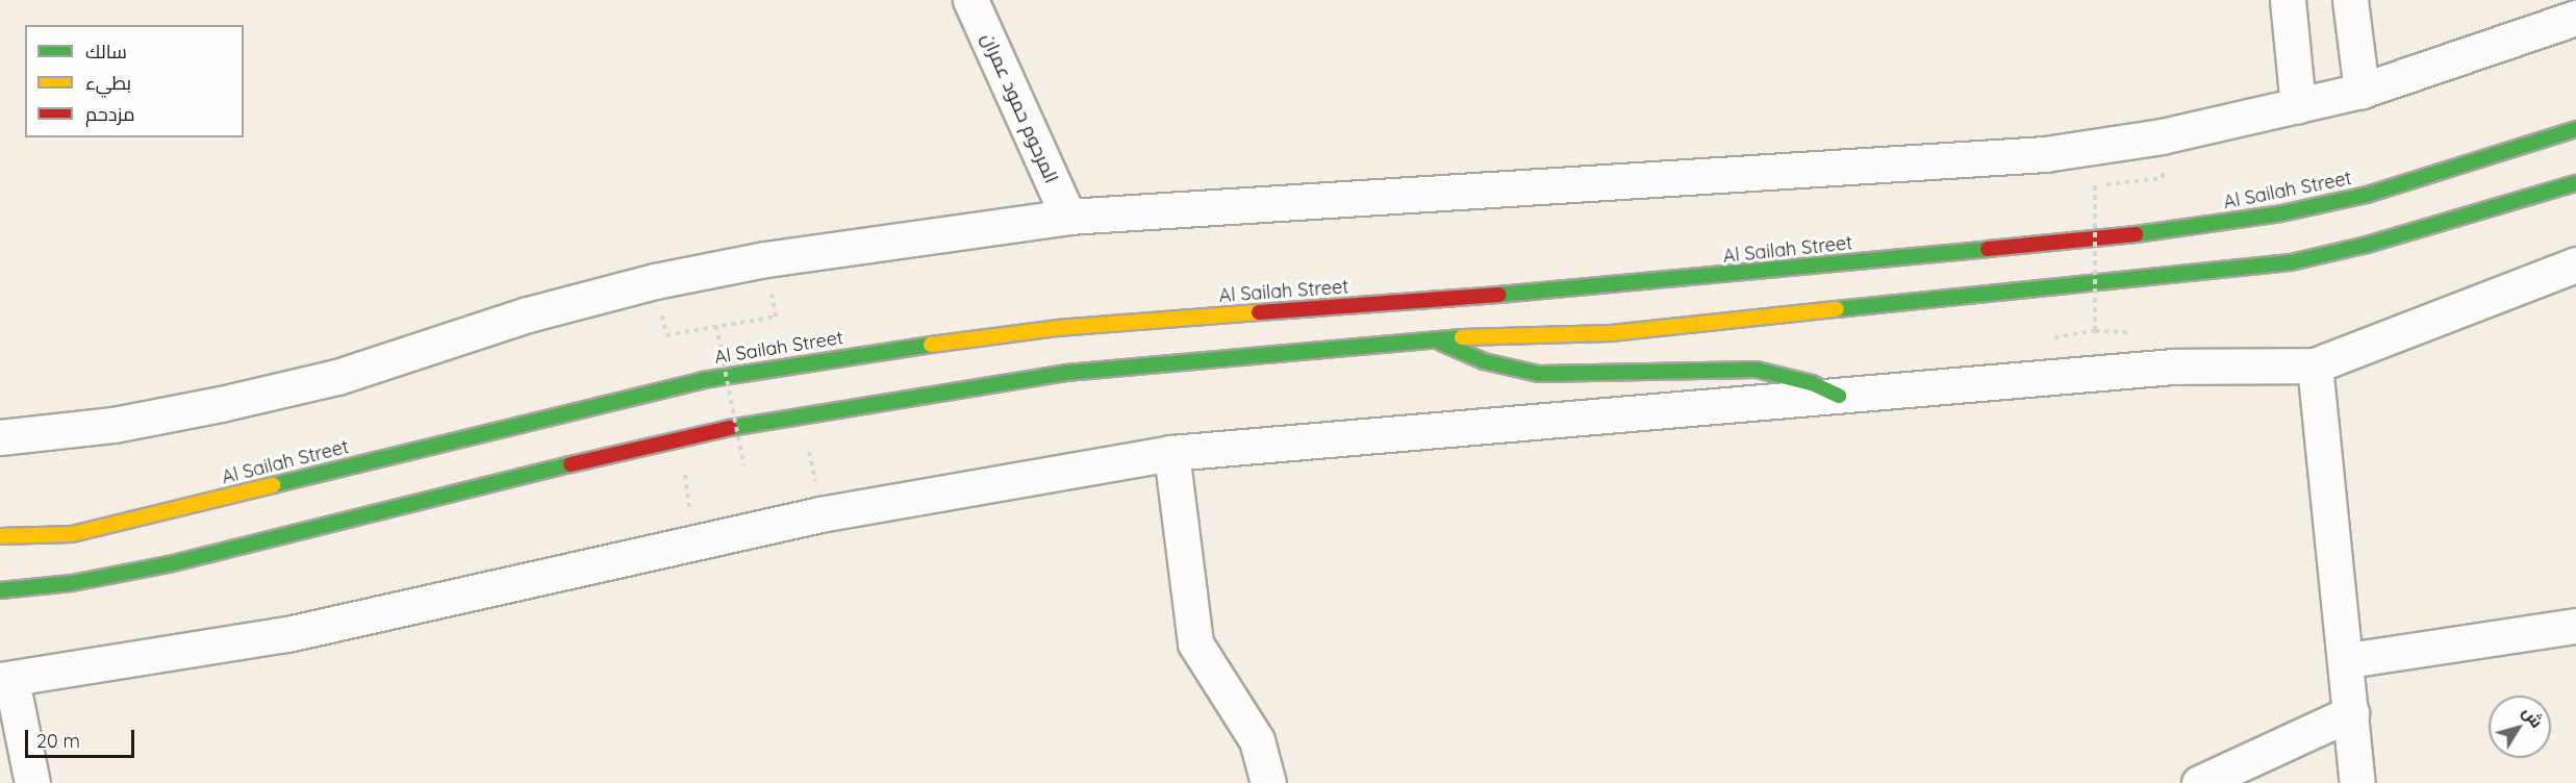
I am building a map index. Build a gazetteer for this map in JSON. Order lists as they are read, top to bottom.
{
  "streets": {
    "main road": ["Al Sailah Street"],
    "street": ["المرحوم حمود عمران"]
  },
  "legend": ["سالك", "بطيء", "مزدحم"],
  "scale_bar": "20 m",
  "north": "top right"
}
